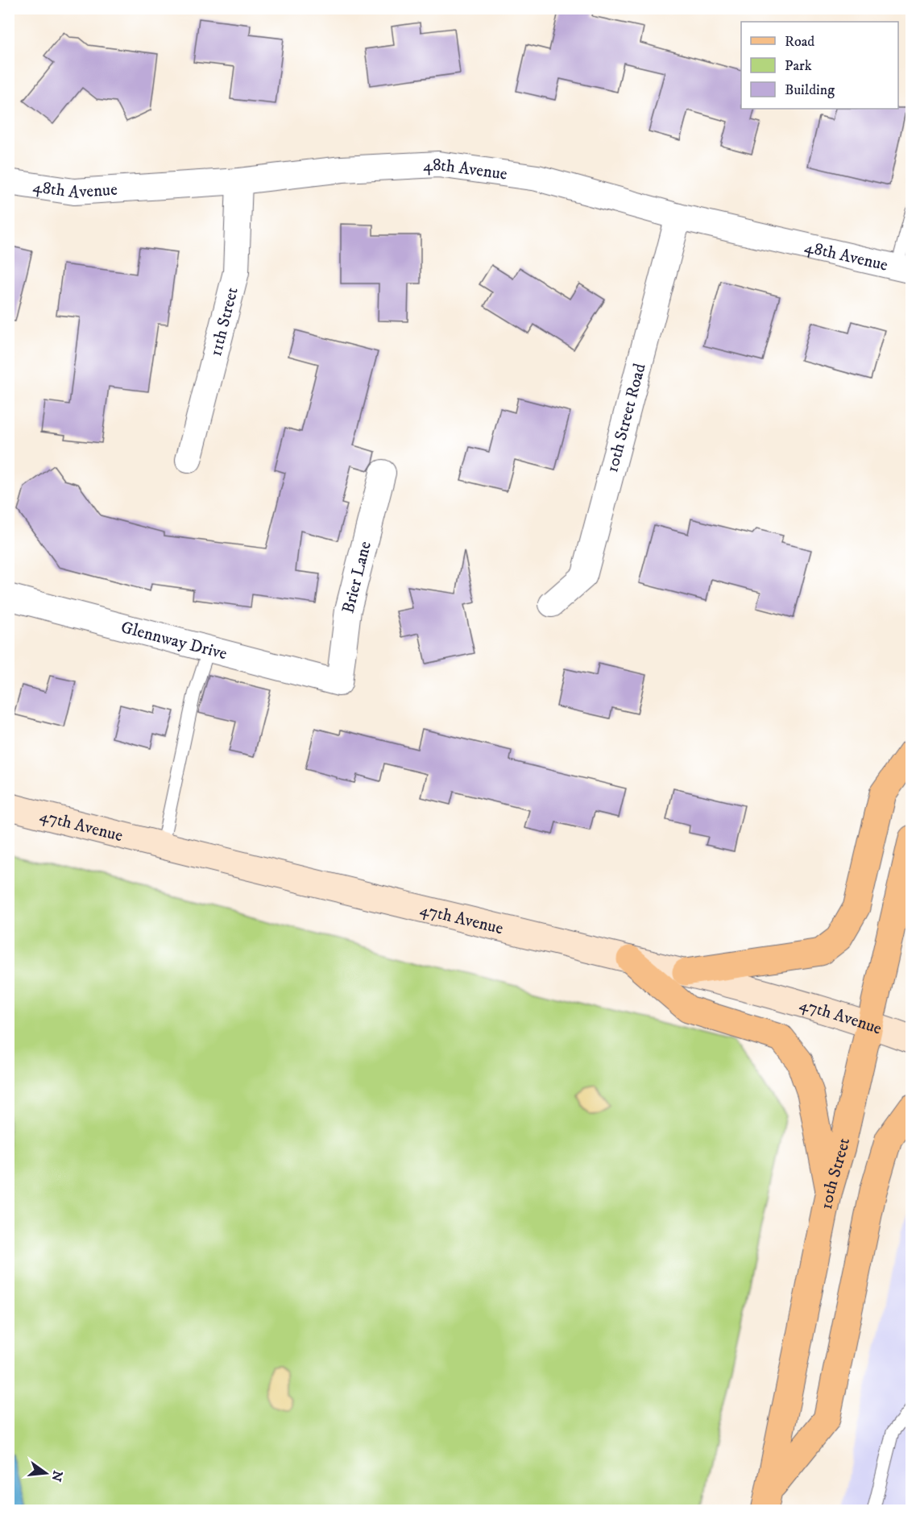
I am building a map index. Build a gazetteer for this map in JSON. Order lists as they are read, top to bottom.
{
  "streets": {
    "main road": ["47th Avenue", "10th Street"],
    "street": [
      "48th Avenue",
      "11th Street",
      "10th Street Road",
      "Brier Lane",
      "Glennway Drive"
    ]
  },
  "crossings": [
    ["48th Avenue", "11th Street"],
    ["48th Avenue", "10th Street Road"],
    ["Brier Lane", "Glennway Drive"],
    ["47th Avenue", "10th Street"]
  ],
  "legend": ["Road", "Park", "Building"],
  "north": "right"
}
